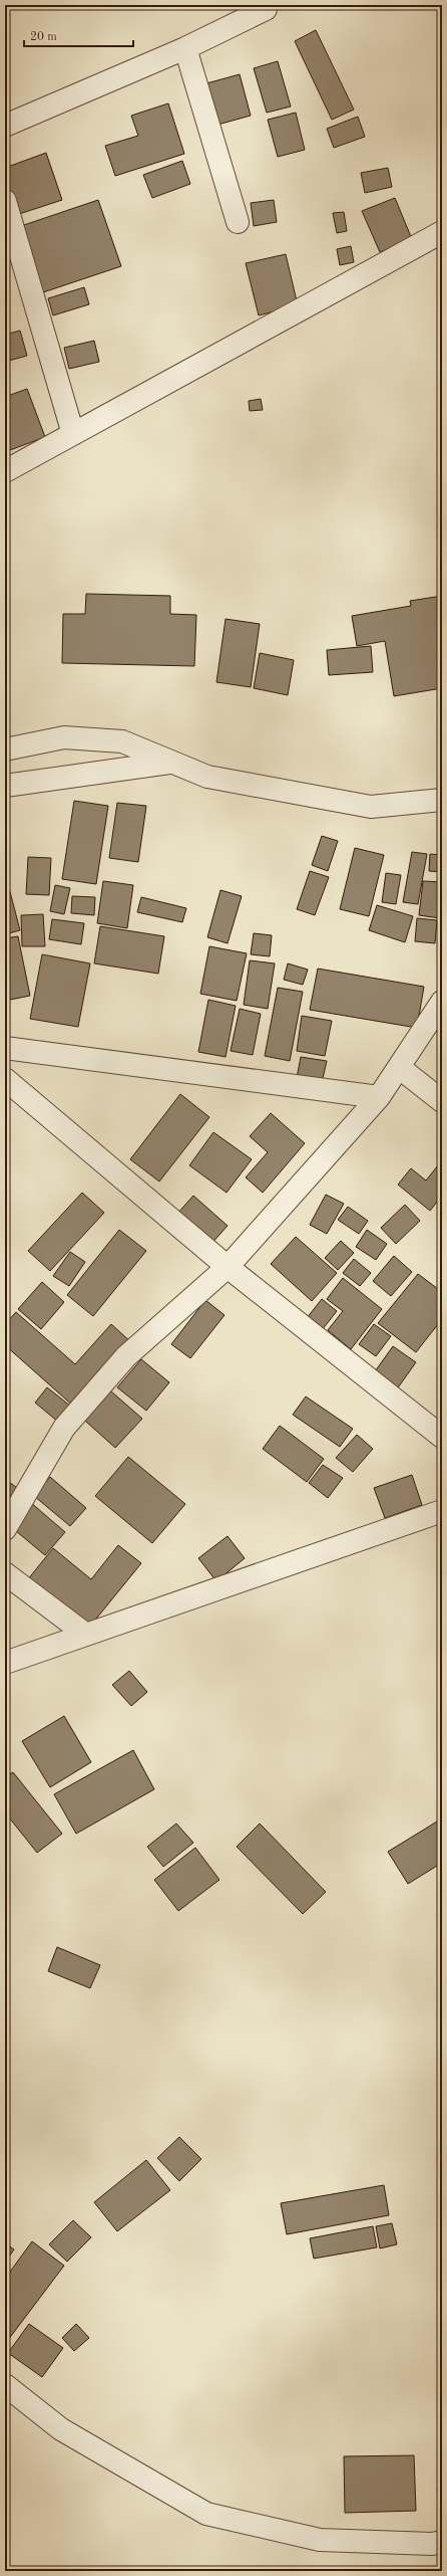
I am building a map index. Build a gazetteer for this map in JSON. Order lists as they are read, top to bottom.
{
  "scale_bar": "20 m"
}
